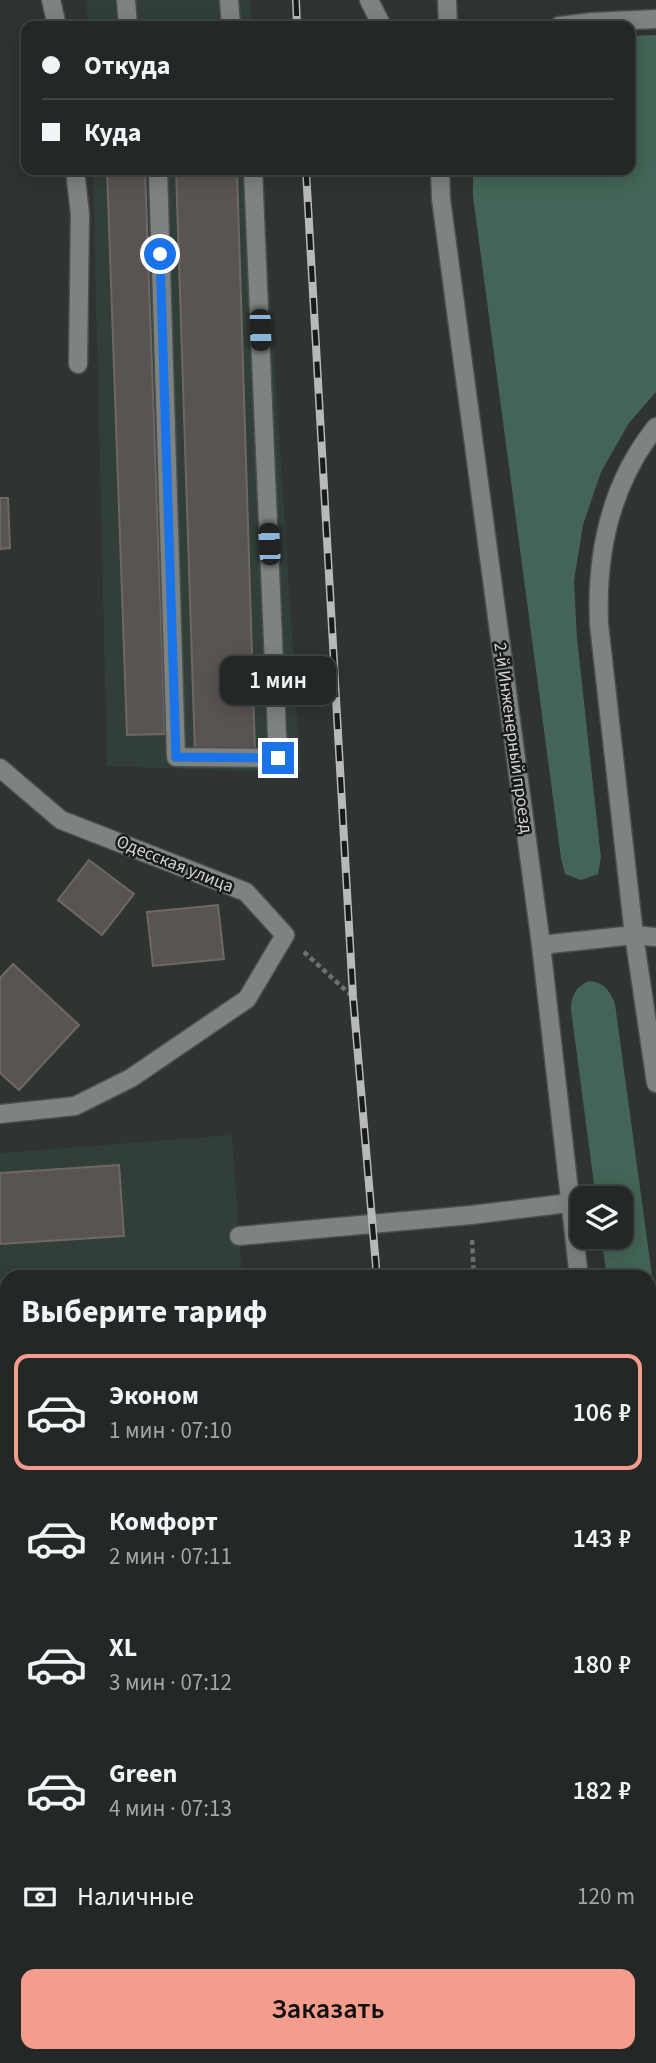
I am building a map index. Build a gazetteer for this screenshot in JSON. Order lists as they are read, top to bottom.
{
  "streets": {
    "main road": ["2-й Инженерный проезд", "Одесская улица"]
  },
  "page": {
    "banner": ["Откуда", "Куда"],
    "bubble": "1 мин",
    "heading": "Выберите тариф",
    "list": [
      {
        "name": "Эконом",
        "note": "1 мин · 07:10",
        "value": "106 ₽"
      },
      {
        "name": "Комфорт",
        "note": "2 мин · 07:11",
        "value": "143 ₽"
      },
      {
        "name": "XL",
        "note": "3 мин · 07:12",
        "value": "180 ₽"
      },
      {
        "name": "Green",
        "note": "4 мин · 07:13",
        "value": "182 ₽"
      }
    ],
    "pay": ["Наличные", "120 m"],
    "buttons": "Заказать"
  }
}
